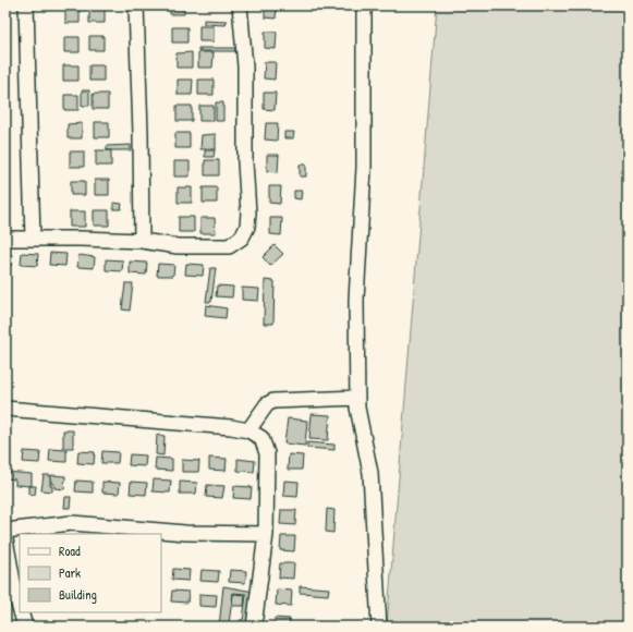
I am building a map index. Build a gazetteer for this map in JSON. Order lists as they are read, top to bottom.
{
  "legend": ["Road", "Park", "Building"]
}
